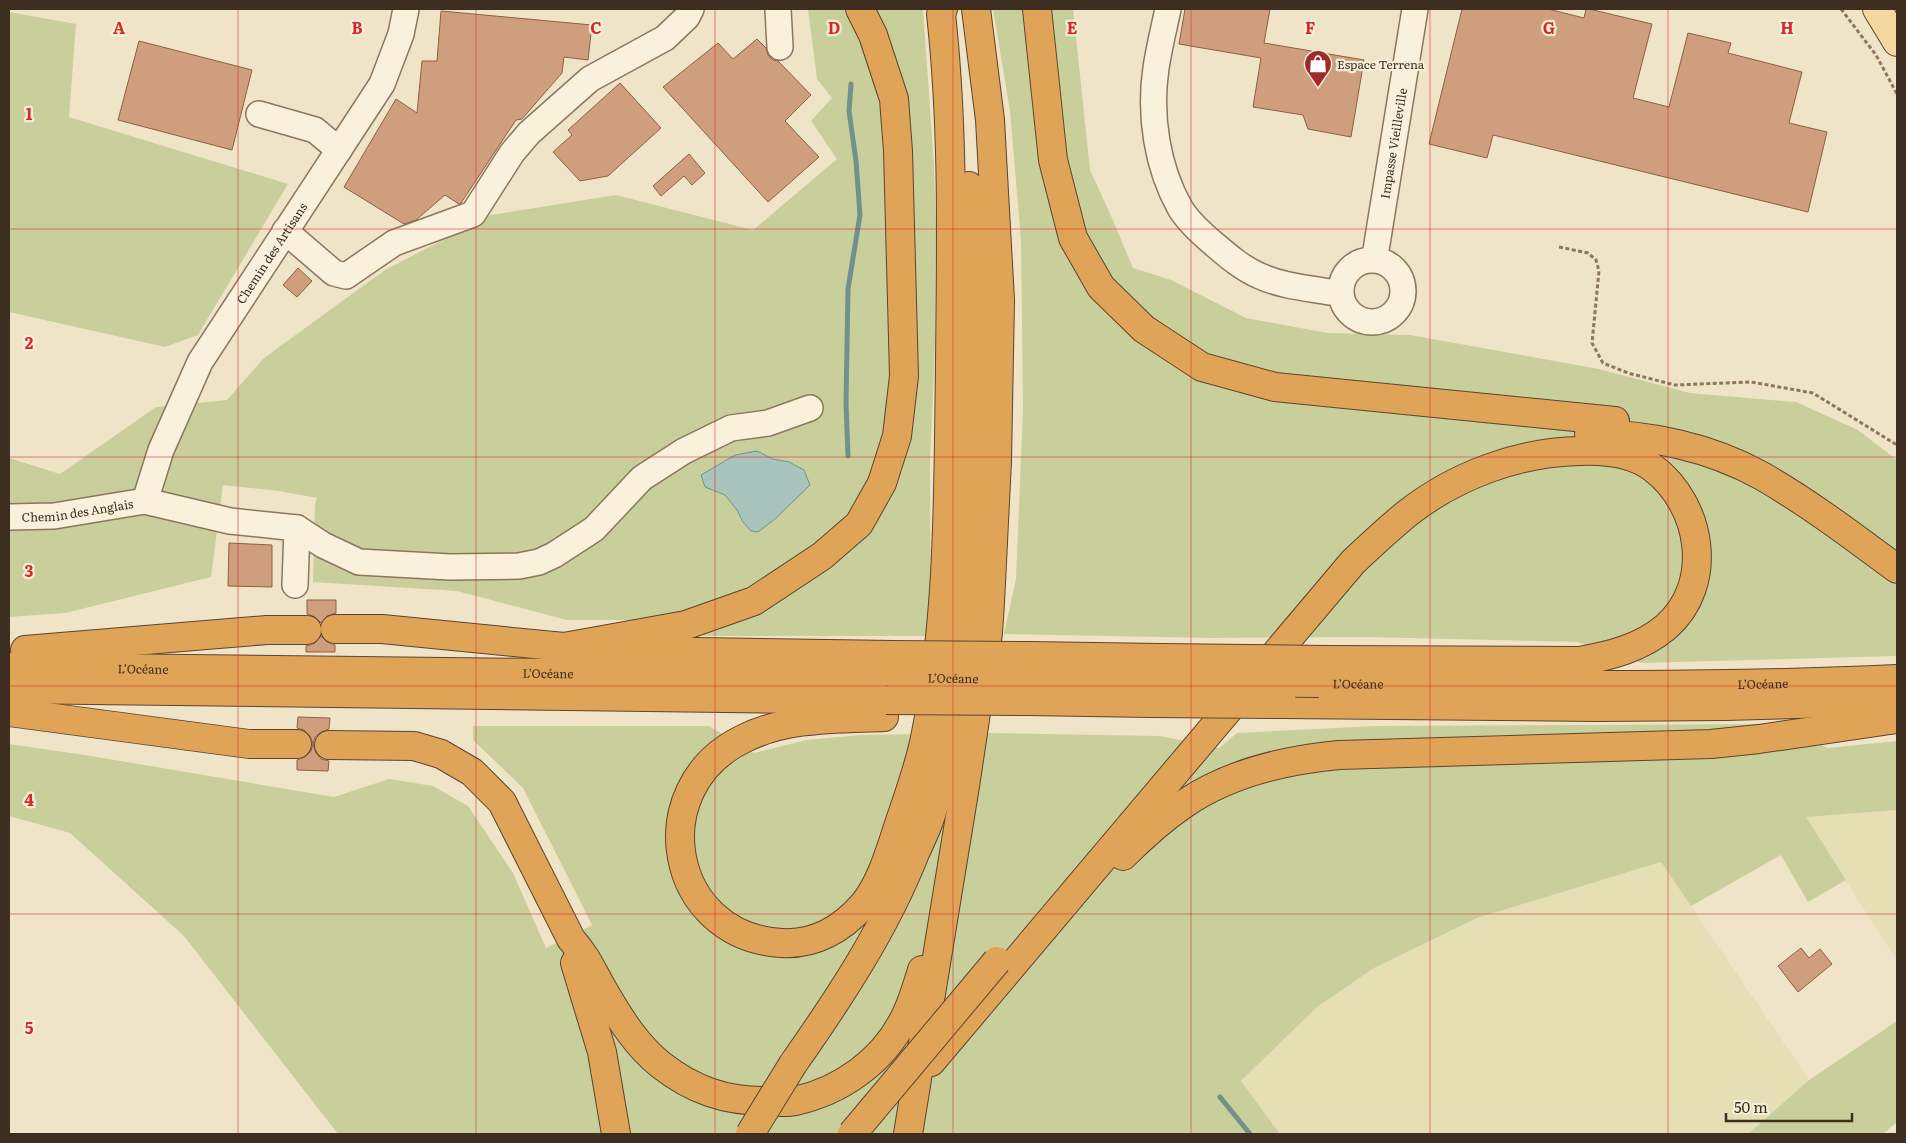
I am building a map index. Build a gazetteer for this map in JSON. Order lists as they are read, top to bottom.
{
  "streets": {
    "highway": ["L’Océane"],
    "street": ["Impasse Vieilleville", "Chemin des Artisans", "Chemin des Anglais"]
  },
  "crossings": [
    ["Chemin des Artisans", "Chemin des Anglais"]
  ],
  "places": {
    "shop": ["Espace Terrena"]
  },
  "scale_bar": "50 m",
  "grid": {
    "columns": [
      "A",
      "B",
      "C",
      "D",
      "E",
      "F",
      "G",
      "H"
    ],
    "rows": [
      "1",
      "2",
      "3",
      "4",
      "5"
    ]
  }
}
